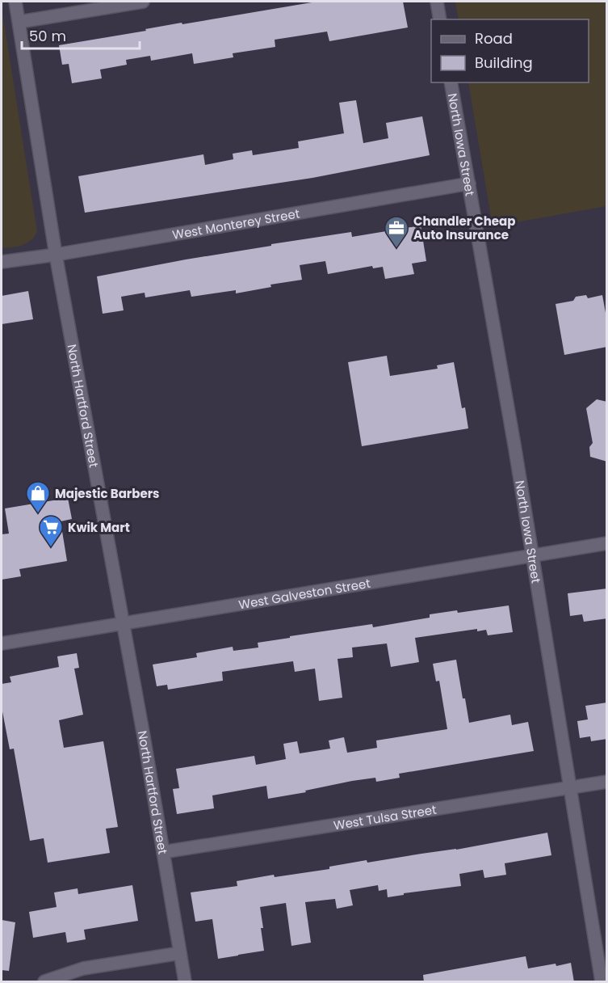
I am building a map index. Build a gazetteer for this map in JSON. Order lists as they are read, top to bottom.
{
  "streets": {
    "street": [
      "North Iowa Street",
      "West Monterey Street",
      "North Hartford Street",
      "West Galveston Street",
      "West Tulsa Street"
    ]
  },
  "crossings": [
    ["North Iowa Street", "West Monterey Street"],
    ["North Iowa Street", "West Galveston Street"],
    ["North Iowa Street", "West Tulsa Street"],
    ["West Monterey Street", "North Hartford Street"],
    ["North Hartford Street", "West Galveston Street"],
    ["North Hartford Street", "West Tulsa Street"]
  ],
  "places": {
    "office": ["Chandler Cheap Auto Insurance"],
    "shop": ["Majestic Barbers"],
    "supermarket": ["Kwik Mart"]
  },
  "legend": ["Road", "Building"],
  "scale_bar": "50 m"
}
